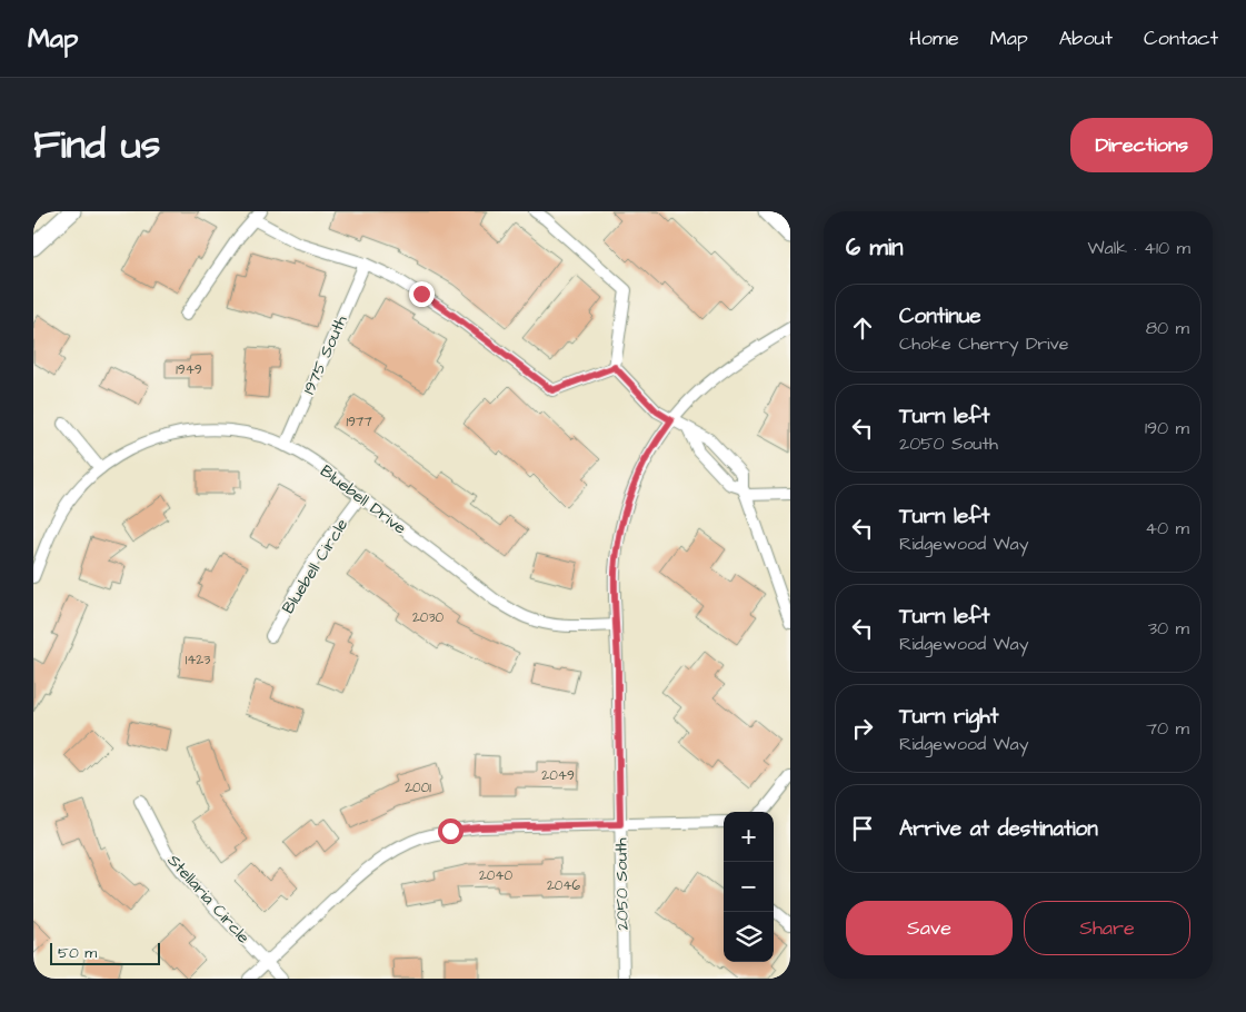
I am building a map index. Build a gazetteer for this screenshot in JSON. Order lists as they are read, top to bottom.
{
  "streets": {
    "street": [
      "1975 South",
      "Bluebell Drive",
      "Bluebell Circle",
      "2050 South",
      "Stellaria Circle"
    ]
  },
  "crossings": [
    ["1975 South", "Bluebell Drive"],
    ["Bluebell Drive", "Bluebell Circle"],
    ["Bluebell Drive", "2050 South"]
  ],
  "house_numbers": [
    "1949",
    "1977",
    "2030",
    "1423",
    "2049",
    "2001",
    "2040",
    "2046"
  ],
  "scale_bar": "50 m",
  "page": {
    "header": "Map",
    "nav": [
      "Home",
      "Map",
      "About",
      "Contact"
    ],
    "title": "Find us",
    "buttons": [
      "Directions",
      ["Save", "Share"]
    ],
    "heading": ["6 min", "Walk · 410 m"],
    "list": [
      ["Continue", "Choke Cherry Drive", "80 m"],
      ["Turn left", "2050 South", "190 m"],
      ["Turn left", "Ridgewood Way", "40 m"],
      ["Turn left", "Ridgewood Way", "30 m"],
      ["Turn right", "Ridgewood Way", "70 m"],
      "Arrive at destination"
    ],
    "map_buttons": ["+", "−"],
    "scale": "50 m"
  }
}
